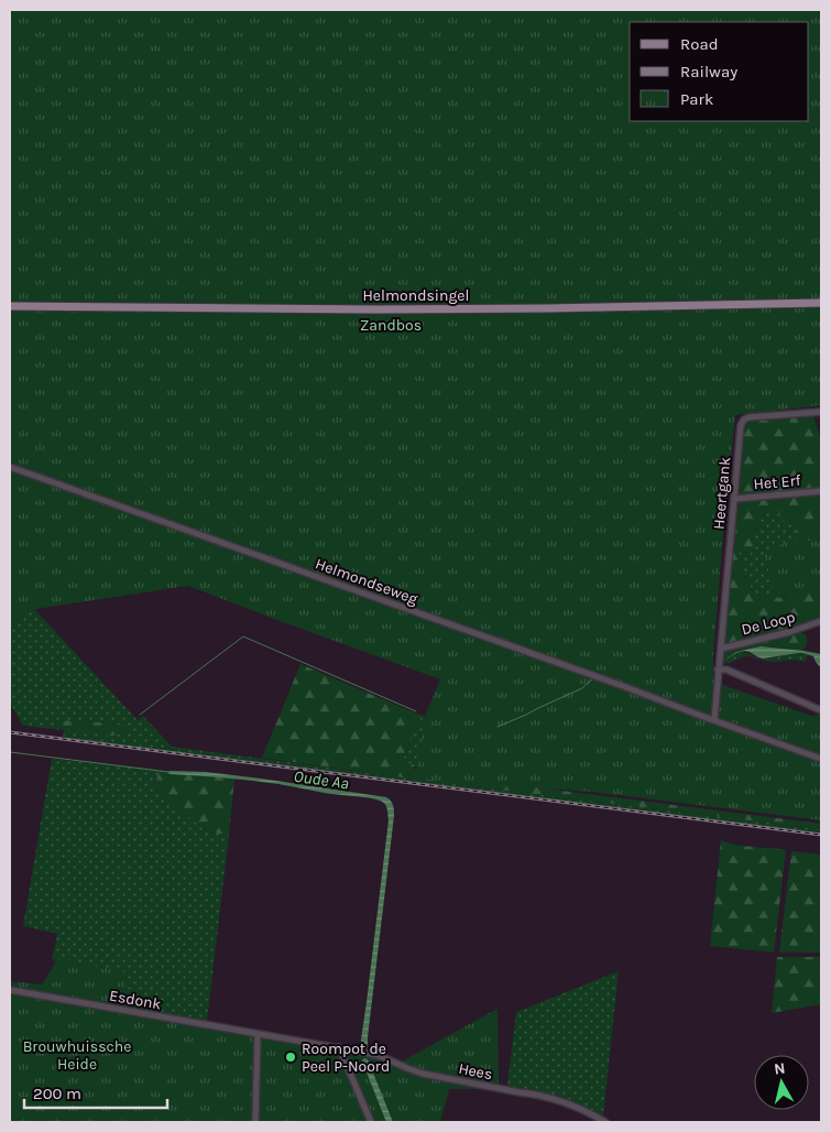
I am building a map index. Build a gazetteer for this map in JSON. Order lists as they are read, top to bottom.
{
  "streets": {
    "main road": ["Helmondsingel"],
    "street": [
      "Het Erf",
      "Heertgank",
      "Helmondseweg",
      "De Loop",
      "Esdonk",
      "Hees"
    ]
  },
  "crossings": [
    ["Het Erf", "Heertgank"],
    ["Heertgank", "De Loop"],
    ["Esdonk", "Hees"]
  ],
  "water": ["Oude Aa"],
  "parks": ["Zandbos", "Brouwhuissche Heide"],
  "places": ["Roompot de Peel P-Noord"],
  "legend": ["Road", "Railway", "Park"],
  "scale_bar": "200 m",
  "north": "top"
}
